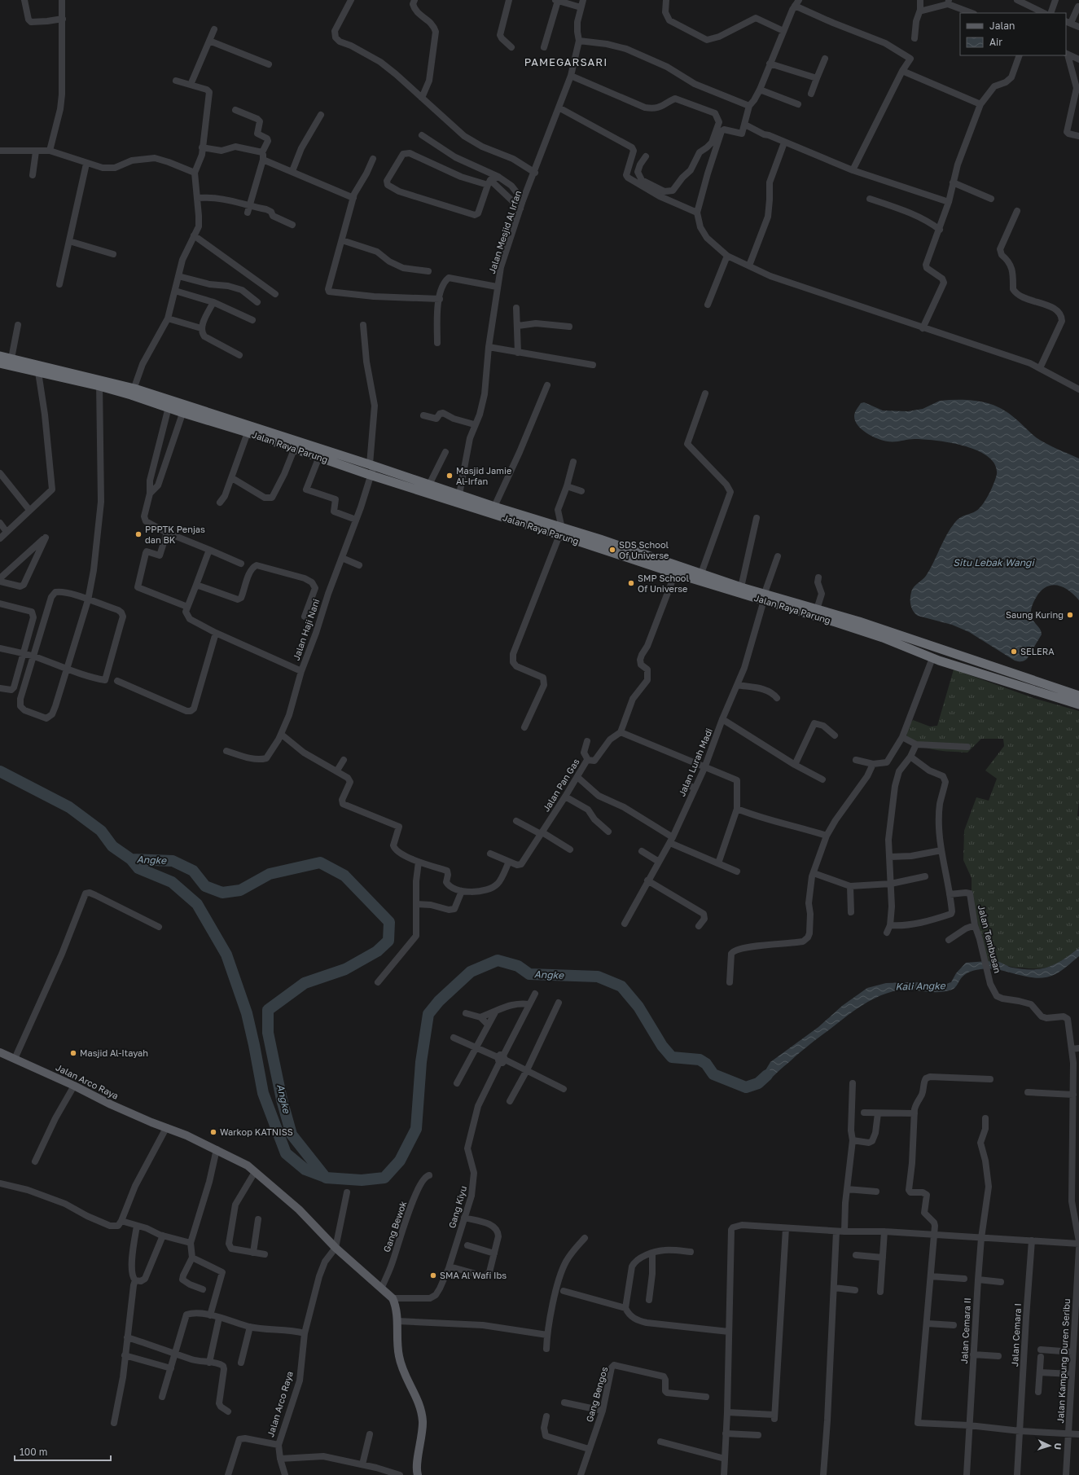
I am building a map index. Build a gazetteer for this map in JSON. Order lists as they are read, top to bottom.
{
  "streets": {
    "highway": ["Jalan Raya Parung"],
    "main road": ["Jalan Arco Raya"],
    "street": [
      "Jalan Mesjid Al Irfan",
      "Jalan Haji Nani",
      "Jalan Lurah Madi",
      "Jalan Pan Gas",
      "Jalan Tembusan",
      "Gang Kiyu",
      "Gang Bewok",
      "Jalan Cemara II",
      "Jalan Cemara I",
      "Jalan Kampung Duren Seribu",
      "Gang Bengos"
    ]
  },
  "crossings": [
    ["Jalan Mesjid Al Irfan", "Jalan Raya Parung"],
    ["Jalan Raya Parung", "Jalan Haji Nani"],
    ["Jalan Raya Parung", "Jalan Lurah Madi"],
    ["Jalan Arco Raya", "Gang Kiyu"],
    ["Jalan Arco Raya", "Gang Bewok"]
  ],
  "districts": ["PAMEGARSARI"],
  "water": ["Situ Lebak Wangi", "Angke", "Kali Angke"],
  "places": [
    "Masjid Jamie Al-Irfan",
    "PPPTK Penjas dan BK",
    "SDS School Of Universe",
    "SMP School Of Universe",
    "Saung Kuring",
    "SELERA",
    "Masjid Al-Itayah",
    "Warkop KATNISS",
    "SMA Al Wafi Ibs"
  ],
  "legend": ["Jalan", "Air"],
  "scale_bar": "100 m",
  "north": "right"
}
